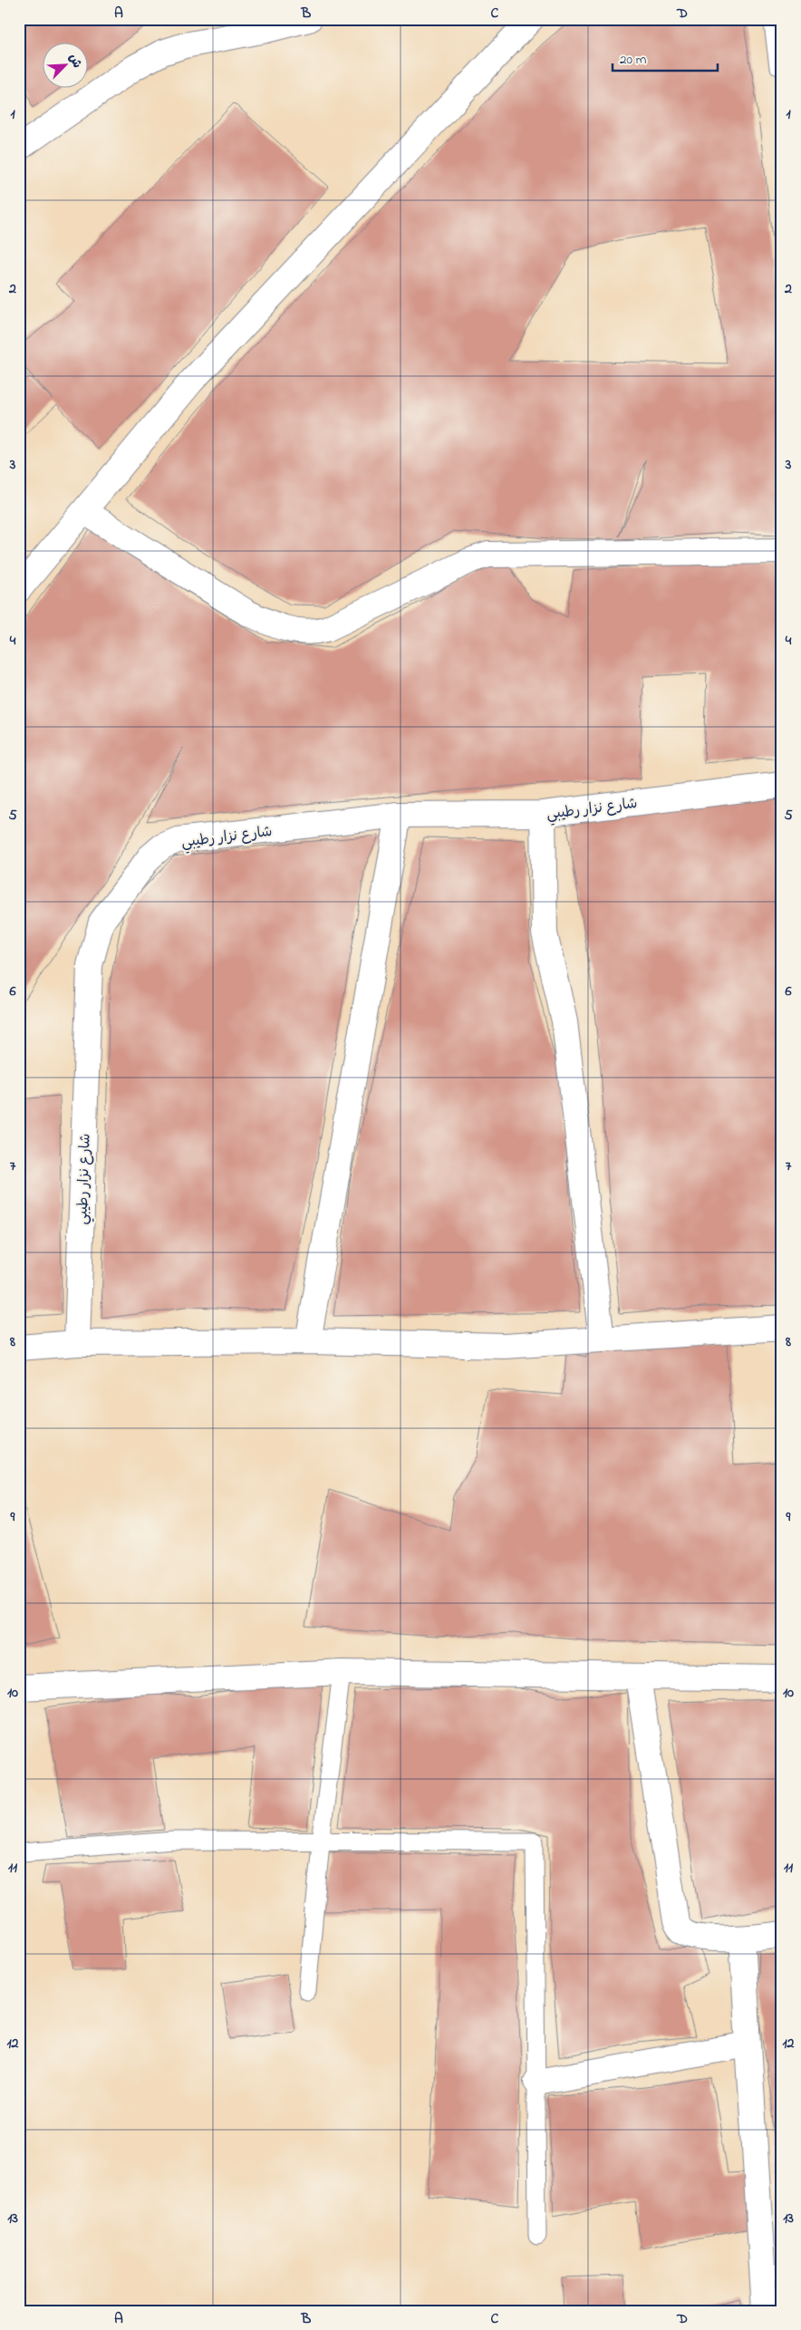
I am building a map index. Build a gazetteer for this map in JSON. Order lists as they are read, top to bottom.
{
  "streets": {
    "street": ["شارع نزار رطيبي"]
  },
  "scale_bar": "20 m",
  "north": "top right",
  "grid": {
    "columns": [
      "A",
      "B",
      "C",
      "D"
    ],
    "rows": [
      "1",
      "2",
      "3",
      "4",
      "5",
      "6",
      "7",
      "8",
      "9",
      "10",
      "11",
      "12",
      "13"
    ]
  }
}
